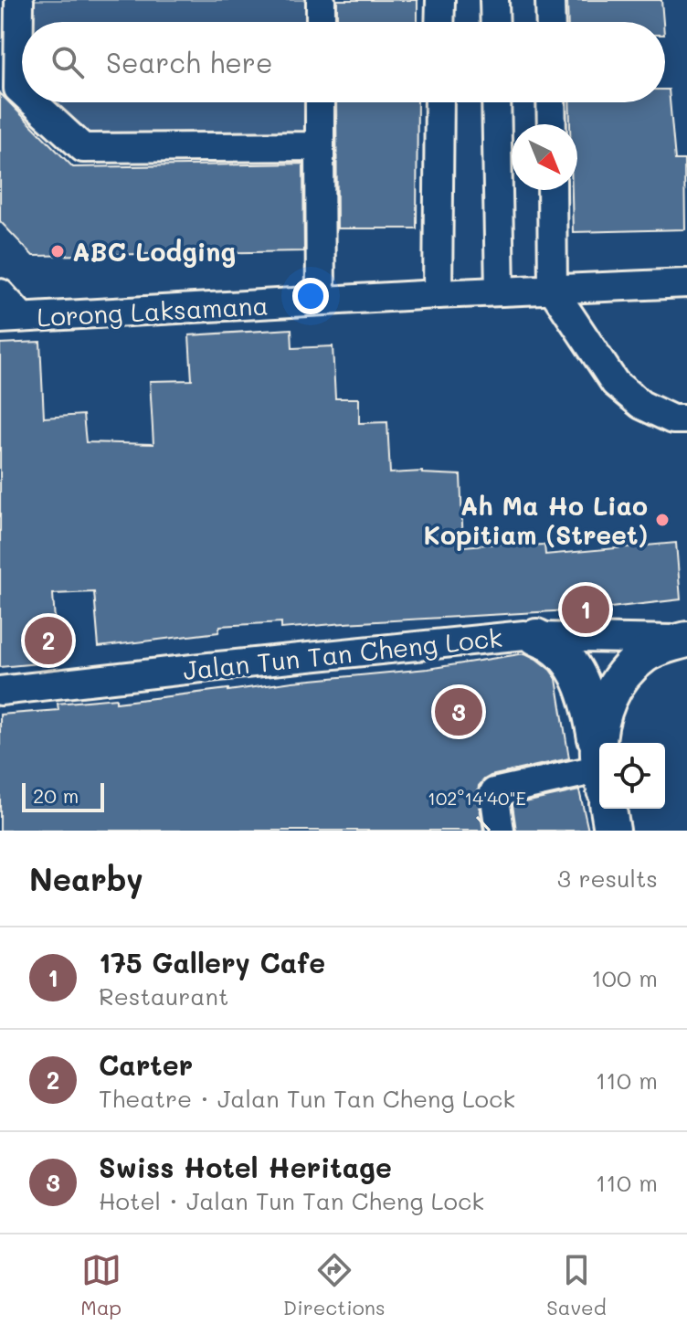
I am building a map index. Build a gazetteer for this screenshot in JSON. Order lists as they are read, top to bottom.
{
  "streets": {
    "street": ["Lorong Laksamana", "Jalan Tun Tan Cheng Lock"]
  },
  "places": ["ABC Lodging", "Ah Ma Ho Liao Kopitiam (Street)"],
  "scale_bar": "20 m",
  "north": "bottom right",
  "page": {
    "search": "Search here",
    "pins": ["1", "2", "3"],
    "scale": "20 m",
    "heading": ["Nearby", "3 results"],
    "list": [
      {
        "mark": "1",
        "name": "175 Gallery Cafe",
        "note": "Restaurant",
        "value": "100 m"
      },
      {
        "mark": "2",
        "name": "Carter",
        "note": "Theatre · Jalan Tun Tan Cheng Lock",
        "value": "110 m"
      },
      {
        "mark": "3",
        "name": "Swiss Hotel Heritage",
        "note": "Hotel · Jalan Tun Tan Cheng Lock",
        "value": "110 m"
      }
    ],
    "nav": ["Map", "Directions", "Saved"]
  },
  "coordinates": ["102°14'40\"E"]
}
